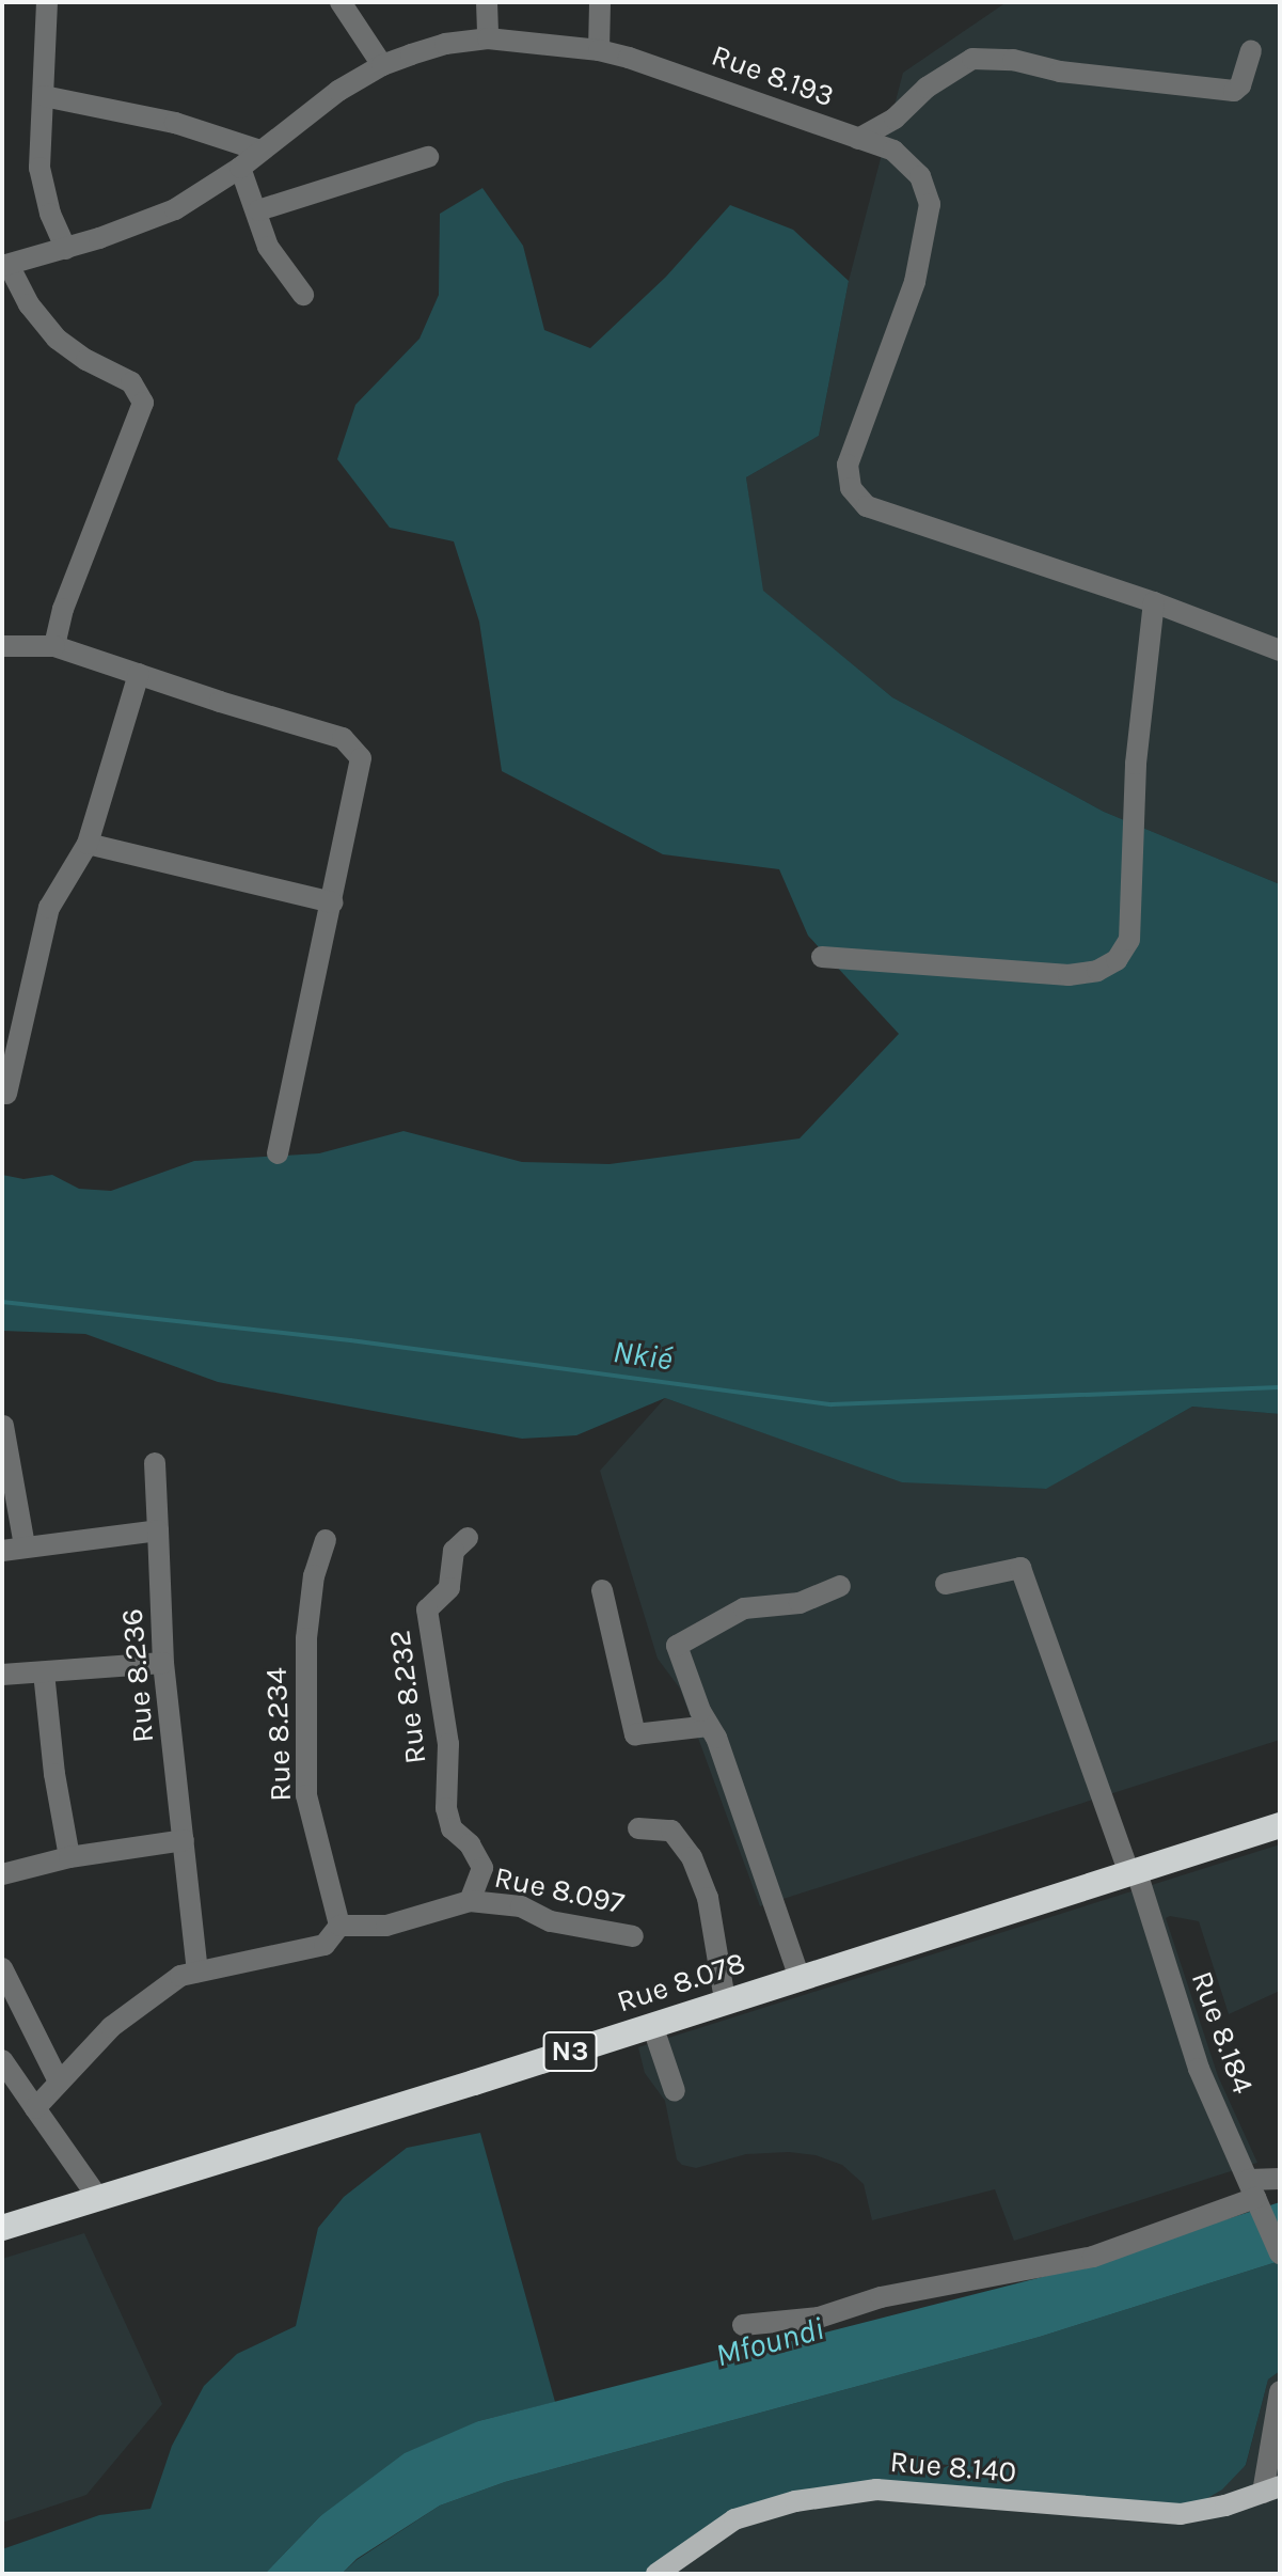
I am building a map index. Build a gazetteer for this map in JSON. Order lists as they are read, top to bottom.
{
  "streets": {
    "highway": ["Rue 8.078", "N3"],
    "main road": ["Rue 8.140"],
    "street": [
      "Rue 8.193",
      "Rue 8.236",
      "Rue 8.232",
      "Rue 8.234",
      "Rue 8.097",
      "Rue 8.184"
    ]
  },
  "crossings": [
    ["Rue 8.232", "Rue 8.097"],
    ["Rue 8.234", "Rue 8.097"],
    ["Rue 8.078", "Rue 8.184"]
  ],
  "water": ["Nkié", "Mfoundi"]
}
